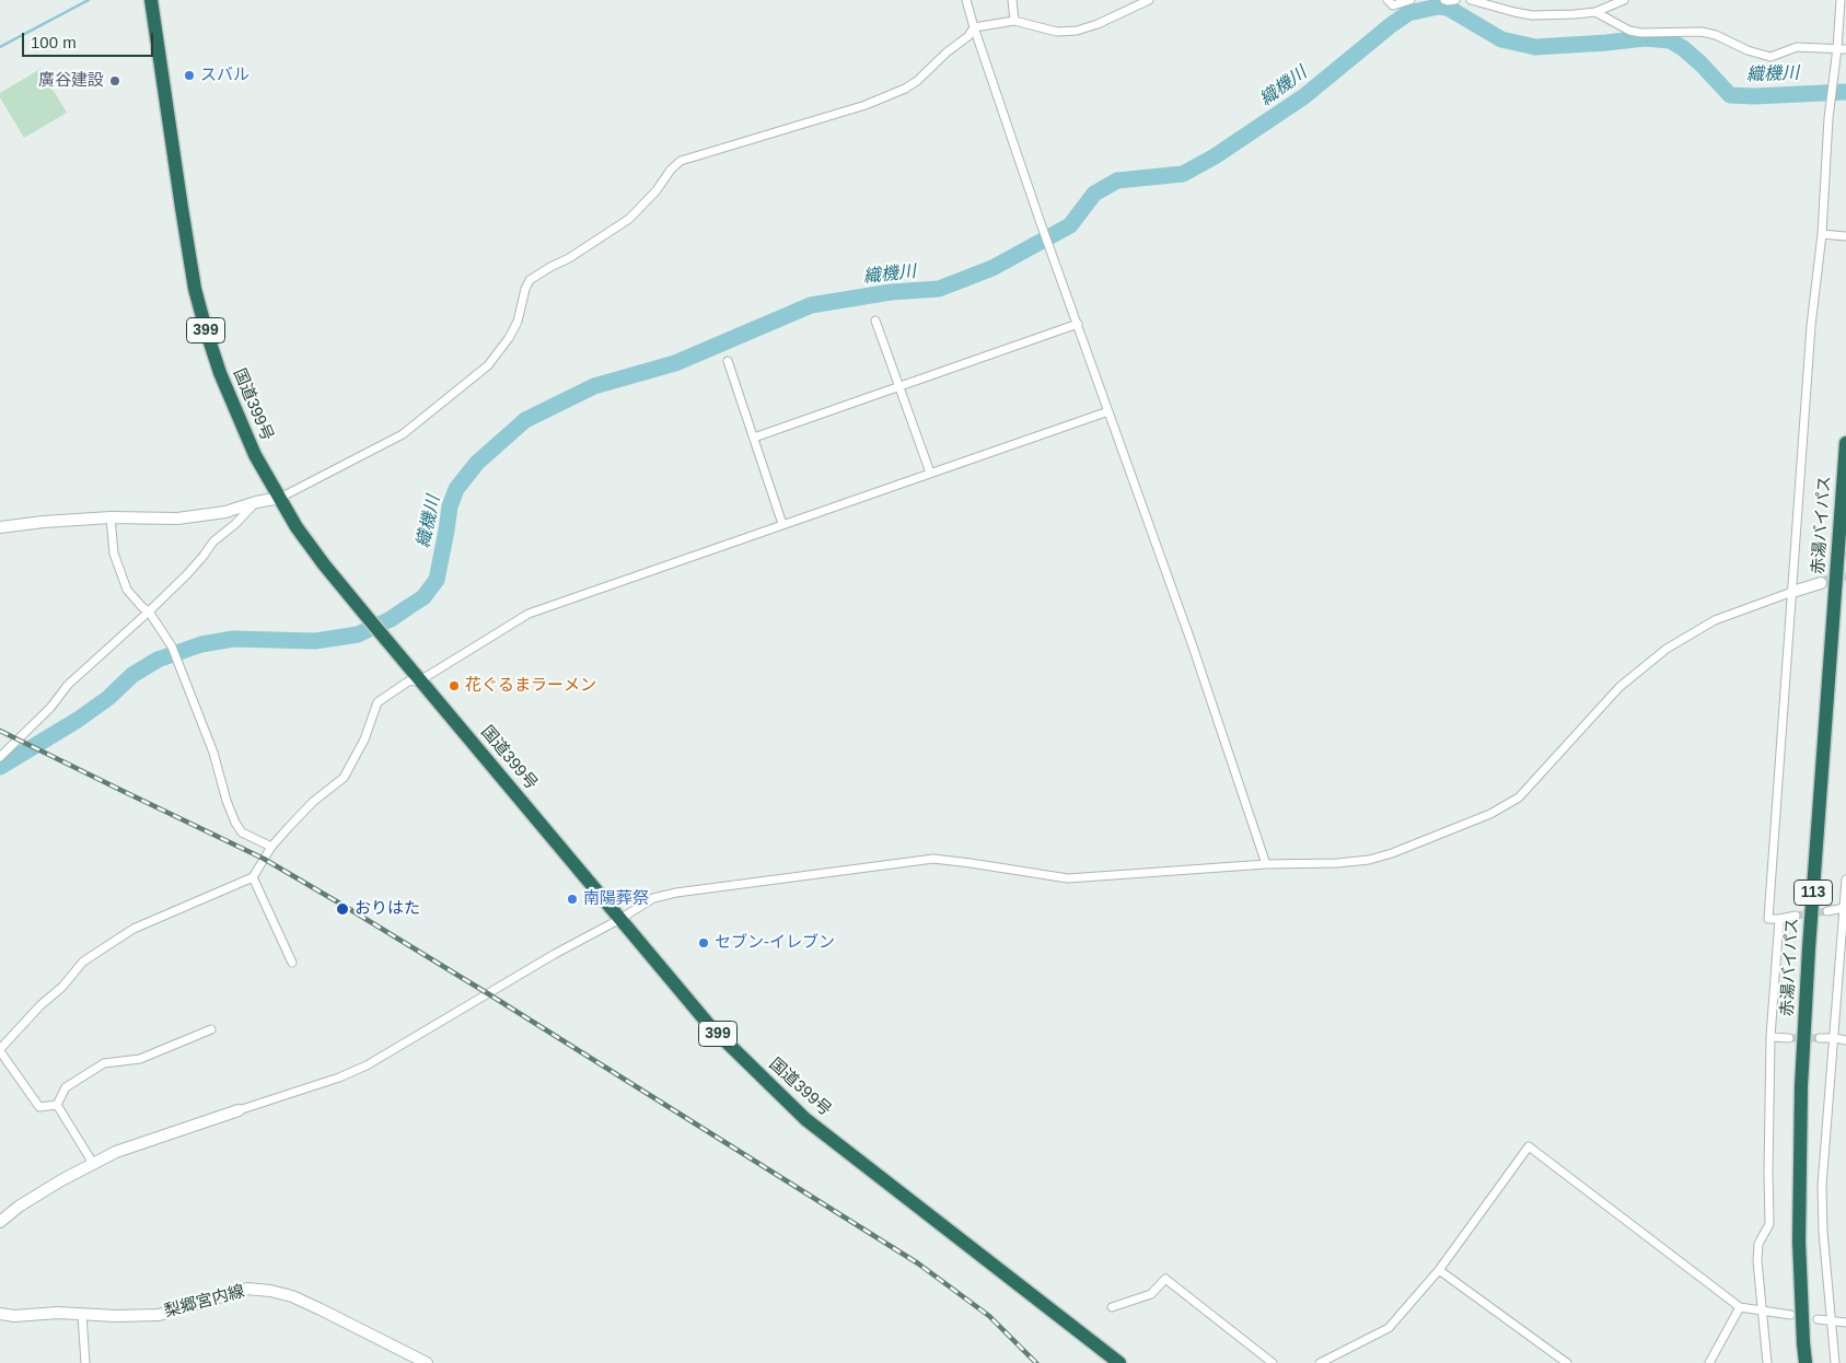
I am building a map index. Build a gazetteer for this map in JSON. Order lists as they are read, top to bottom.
{
  "streets": {
    "highway": [
      "399",
      "国道399号",
      "赤湯バイパス",
      "113"
    ],
    "street": ["梨郷宮内線"]
  },
  "water": ["織機川"],
  "places": [
    "スバル",
    "廣谷建設",
    "花ぐるまラーメン",
    "南陽葬祭",
    "おりはた",
    "セブン-イレブン"
  ],
  "scale_bar": "100 m"
}
